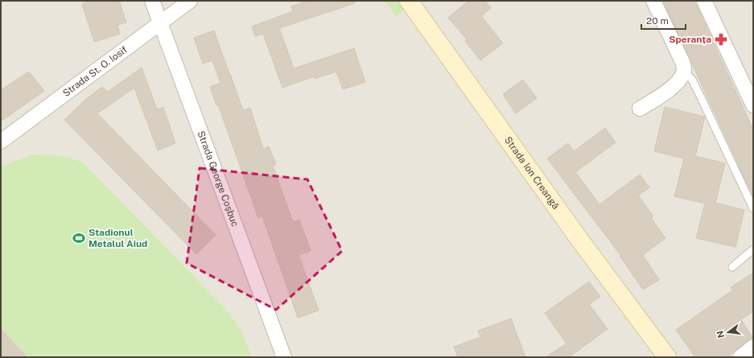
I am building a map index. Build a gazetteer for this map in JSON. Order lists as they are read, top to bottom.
{
  "streets": {
    "main road": ["Strada Ion Creangă"],
    "street": ["Strada St. O. Iosif", "Strada George Coșbuc"]
  },
  "crossings": [
    ["Strada St. O. Iosif", "Strada George Coșbuc"]
  ],
  "places": {
    "pharmacy": ["Speranța"],
    "sports": ["Stadionul Metalul Aiud"]
  },
  "scale_bar": "20 m",
  "north": "left"
}
